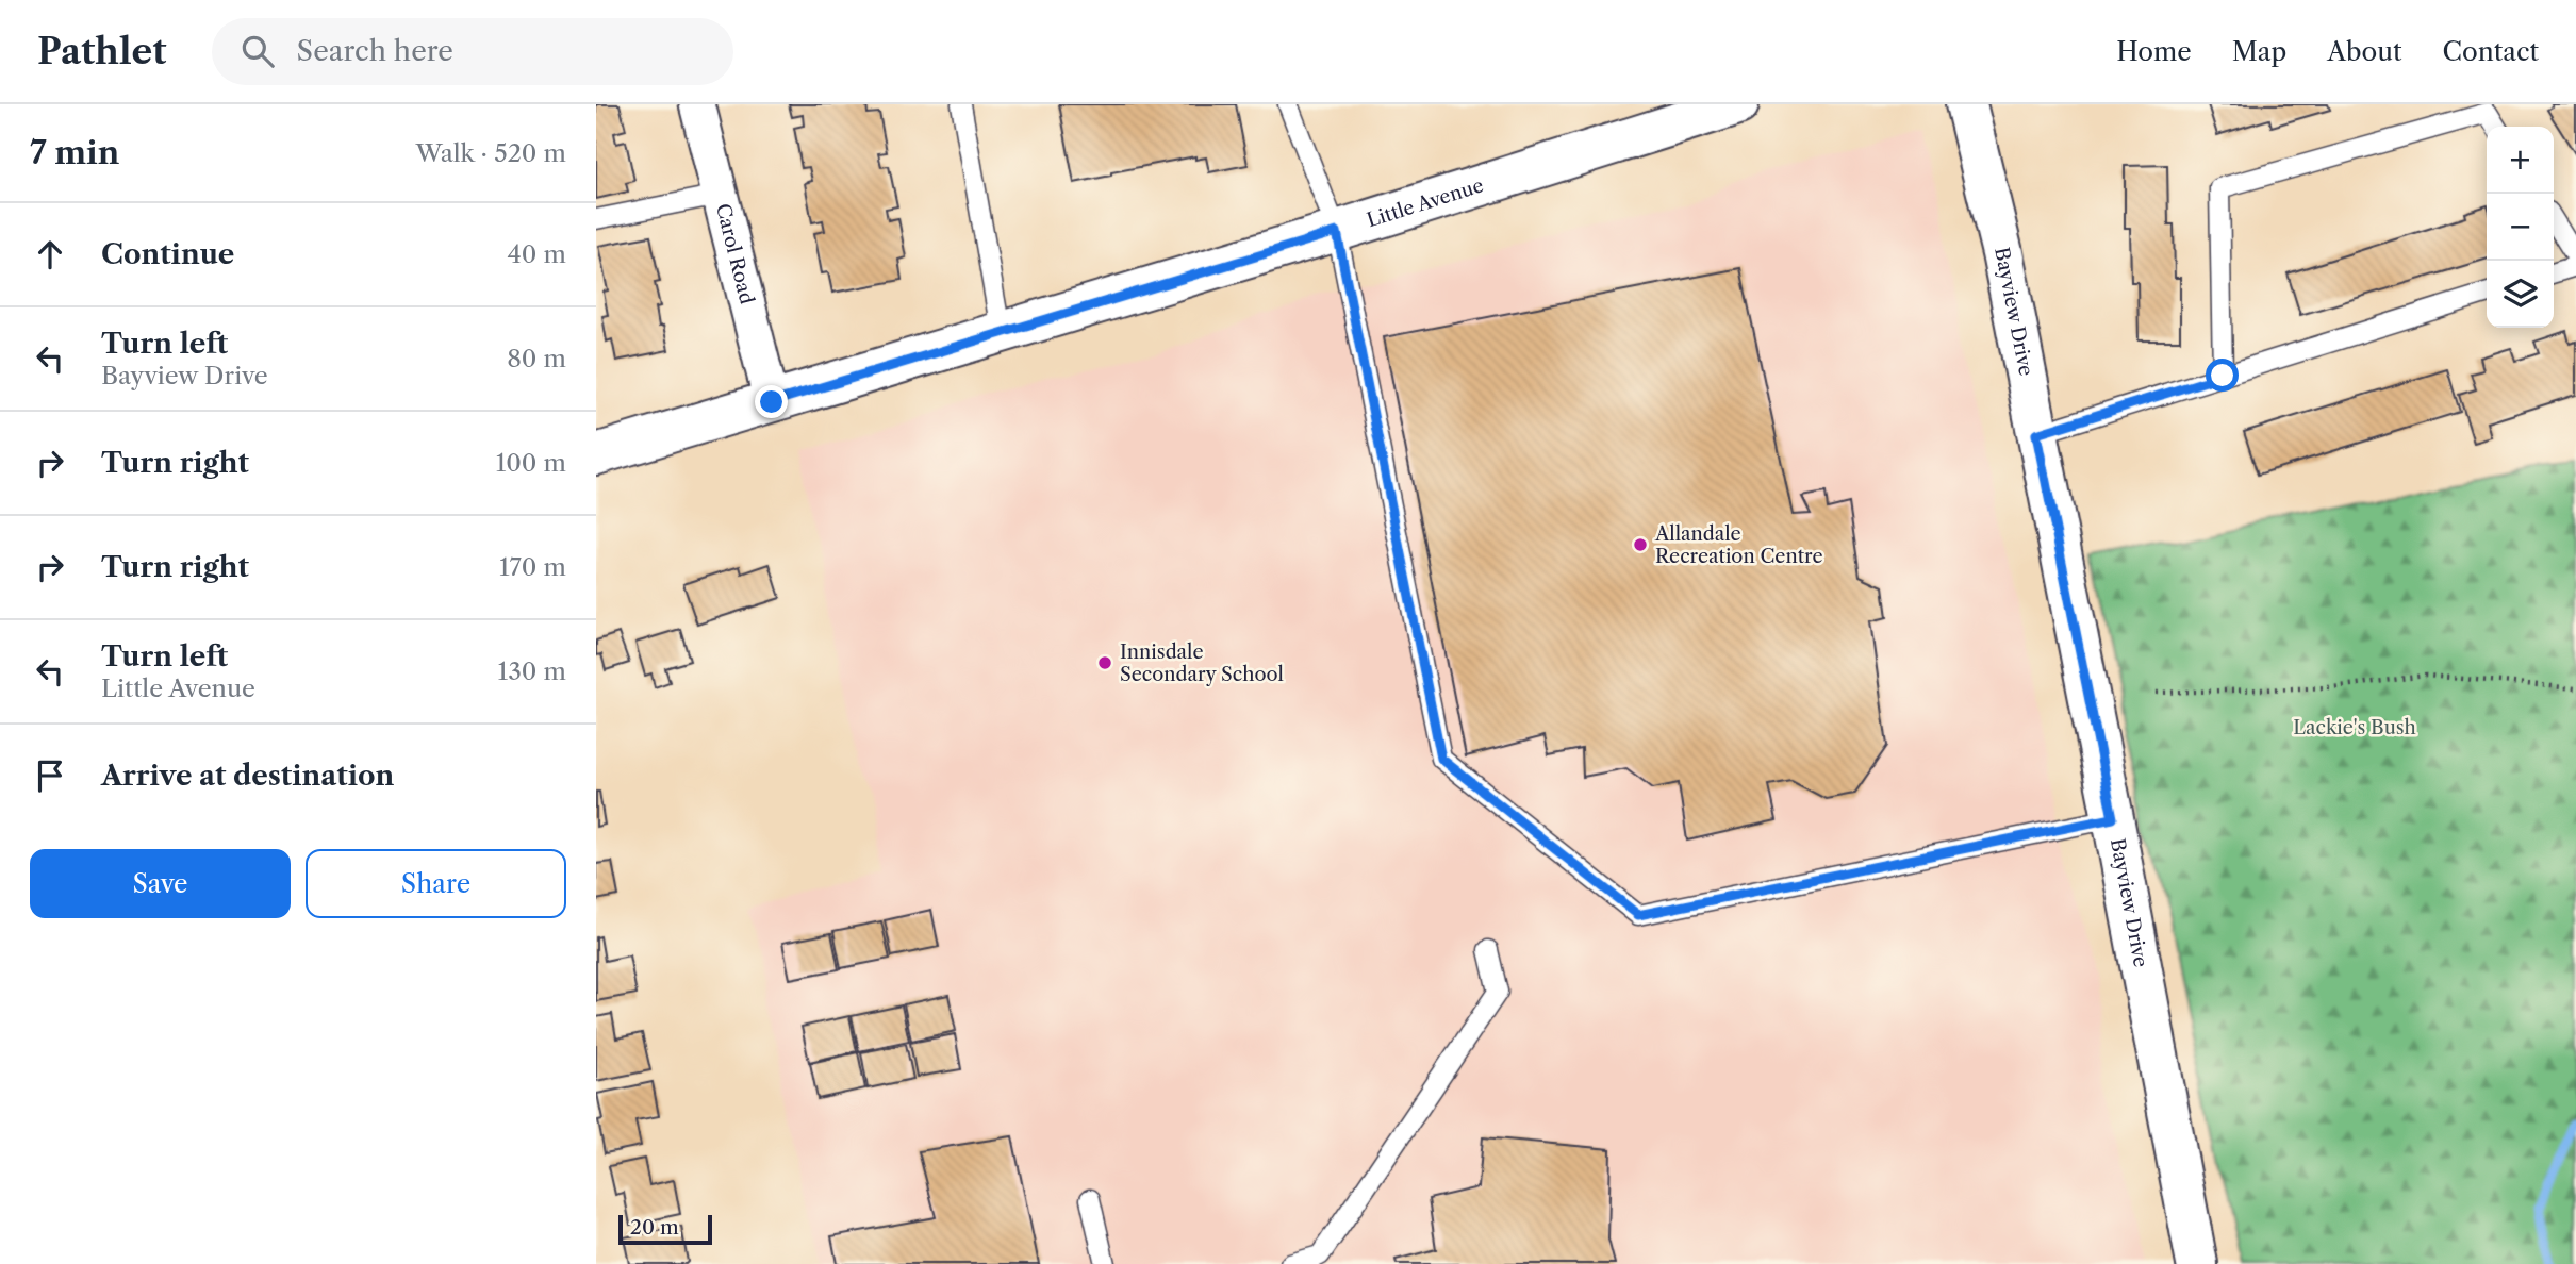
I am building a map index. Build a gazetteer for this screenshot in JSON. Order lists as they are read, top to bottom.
{
  "streets": {
    "street": ["Little Avenue", "Carol Road", "Bayview Drive"]
  },
  "crossings": [
    ["Little Avenue", "Carol Road"]
  ],
  "parks": ["Lackie's Bush"],
  "places": ["Allandale Recreation Centre", "Innisdale Secondary School"],
  "scale_bar": "20 m",
  "page": {
    "header": "Pathlet",
    "search": "Search here",
    "nav": [
      "Home",
      "Map",
      "About",
      "Contact"
    ],
    "heading": ["7 min", "Walk · 520 m"],
    "map_buttons": ["+", "−"],
    "list": [
      ["Continue", "40 m"],
      ["Turn left", "Bayview Drive", "80 m"],
      ["Turn right", "100 m"],
      ["Turn right", "170 m"],
      ["Turn left", "Little Avenue", "130 m"],
      "Arrive at destination"
    ],
    "buttons": ["Save", "Share"],
    "scale": "20 m"
  }
}
